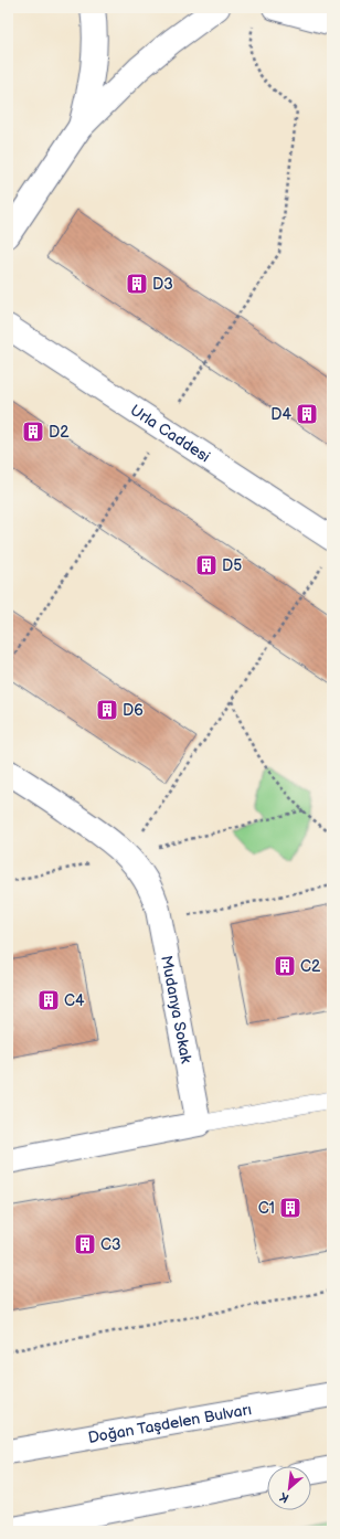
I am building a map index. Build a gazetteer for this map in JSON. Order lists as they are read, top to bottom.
{
  "streets": {
    "street": ["Urla Caddesi", "Mudanya Sokak", "Doğan Taşdelen Bulvarı"]
  },
  "places": {
    "building": [
      "D3",
      "D4",
      "D2",
      "D5",
      "D6",
      "C2",
      "C4",
      "C1",
      "C3"
    ]
  },
  "north": "bottom left"
}
